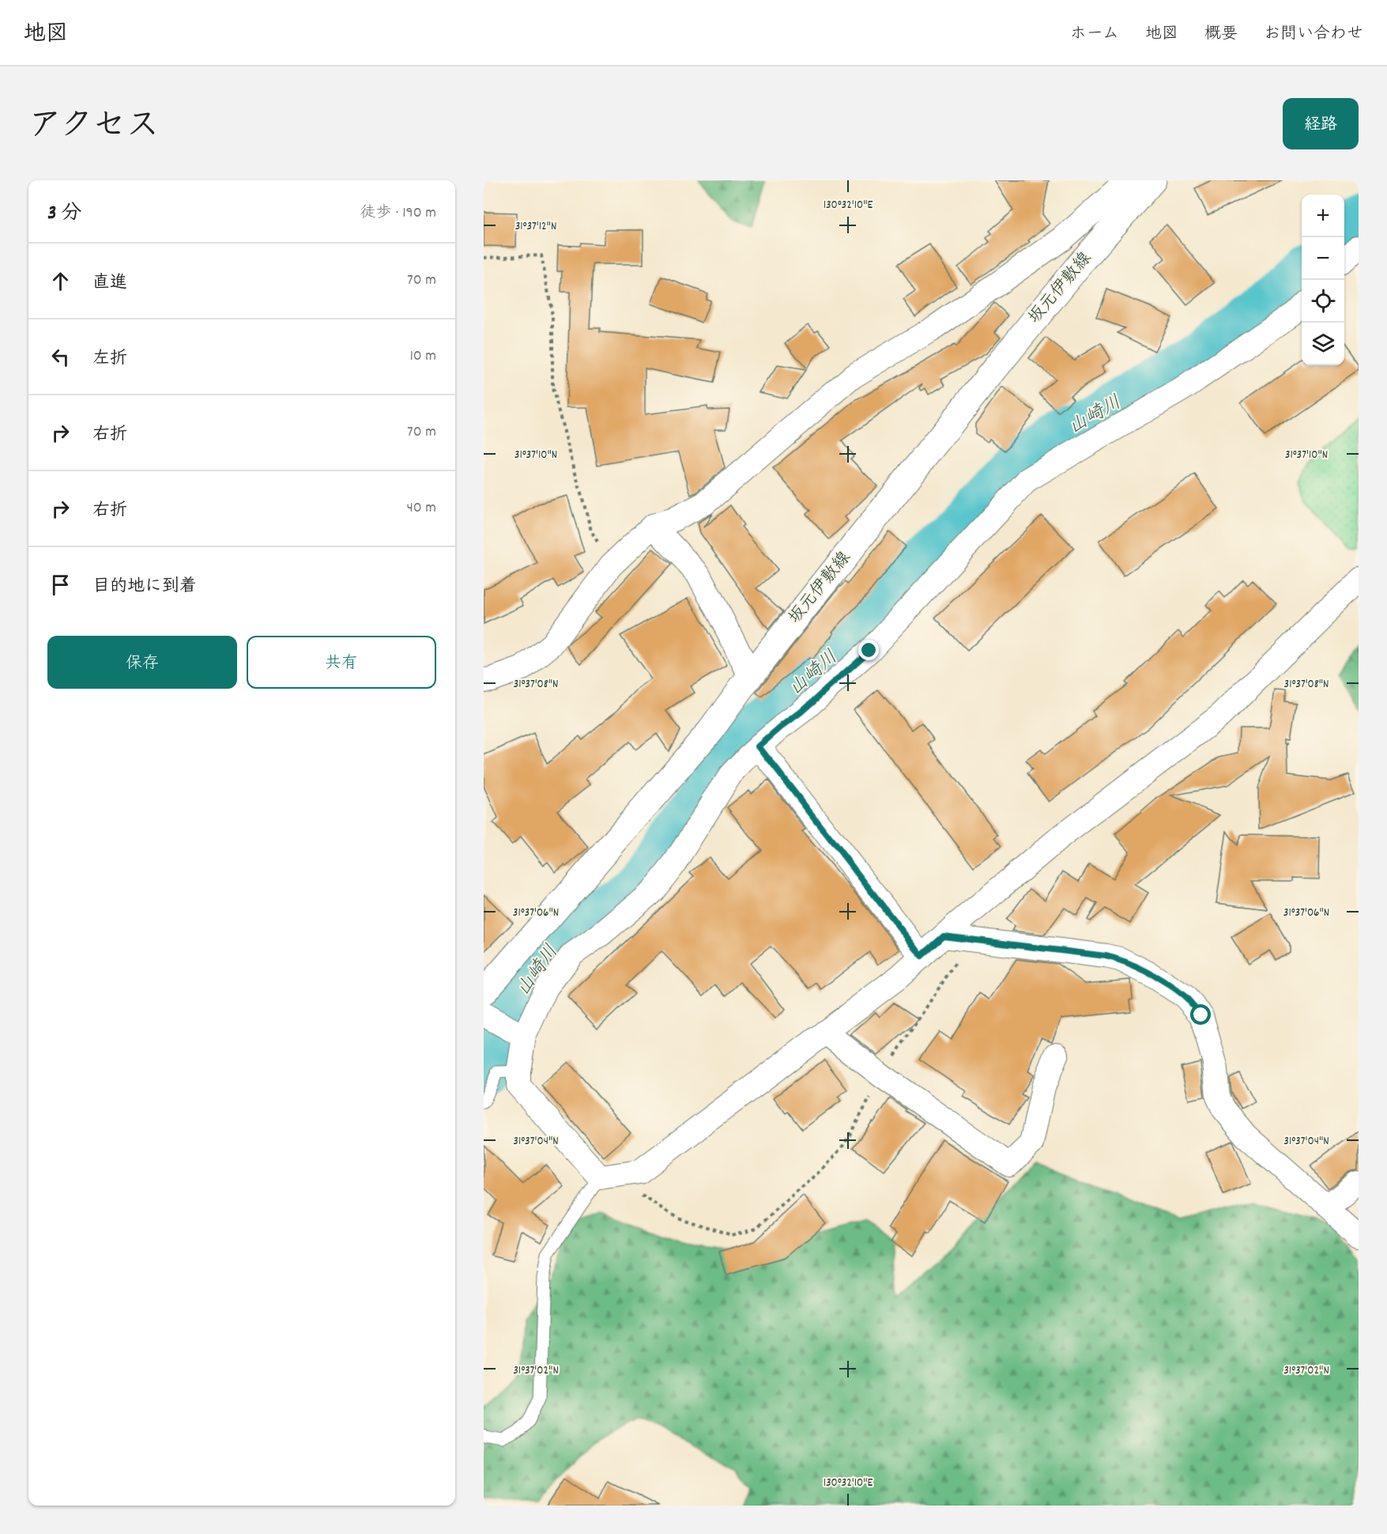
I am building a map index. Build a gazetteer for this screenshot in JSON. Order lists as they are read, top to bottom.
{
  "streets": {
    "main road": ["坂元伊敷線"]
  },
  "water": ["山崎川"],
  "page": {
    "header": "地図",
    "nav": [
      "ホーム",
      "地図",
      "概要",
      "お問い合わせ"
    ],
    "title": "アクセス",
    "buttons": [
      "経路",
      ["保存", "共有"]
    ],
    "heading": ["3 分", "徒歩 · 190 m"],
    "map_buttons": ["+", "−"],
    "list": [
      ["直進", "70 m"],
      ["左折", "10 m"],
      ["右折", "70 m"],
      ["右折", "40 m"],
      "目的地に到着"
    ]
  },
  "coordinates": [
    "130°32'10\"E",
    "31°37'12\"N",
    "31°37'10\"N",
    "31°37'08\"N",
    "31°37'06\"N",
    "31°37'04\"N",
    "31°37'02\"N"
  ]
}
